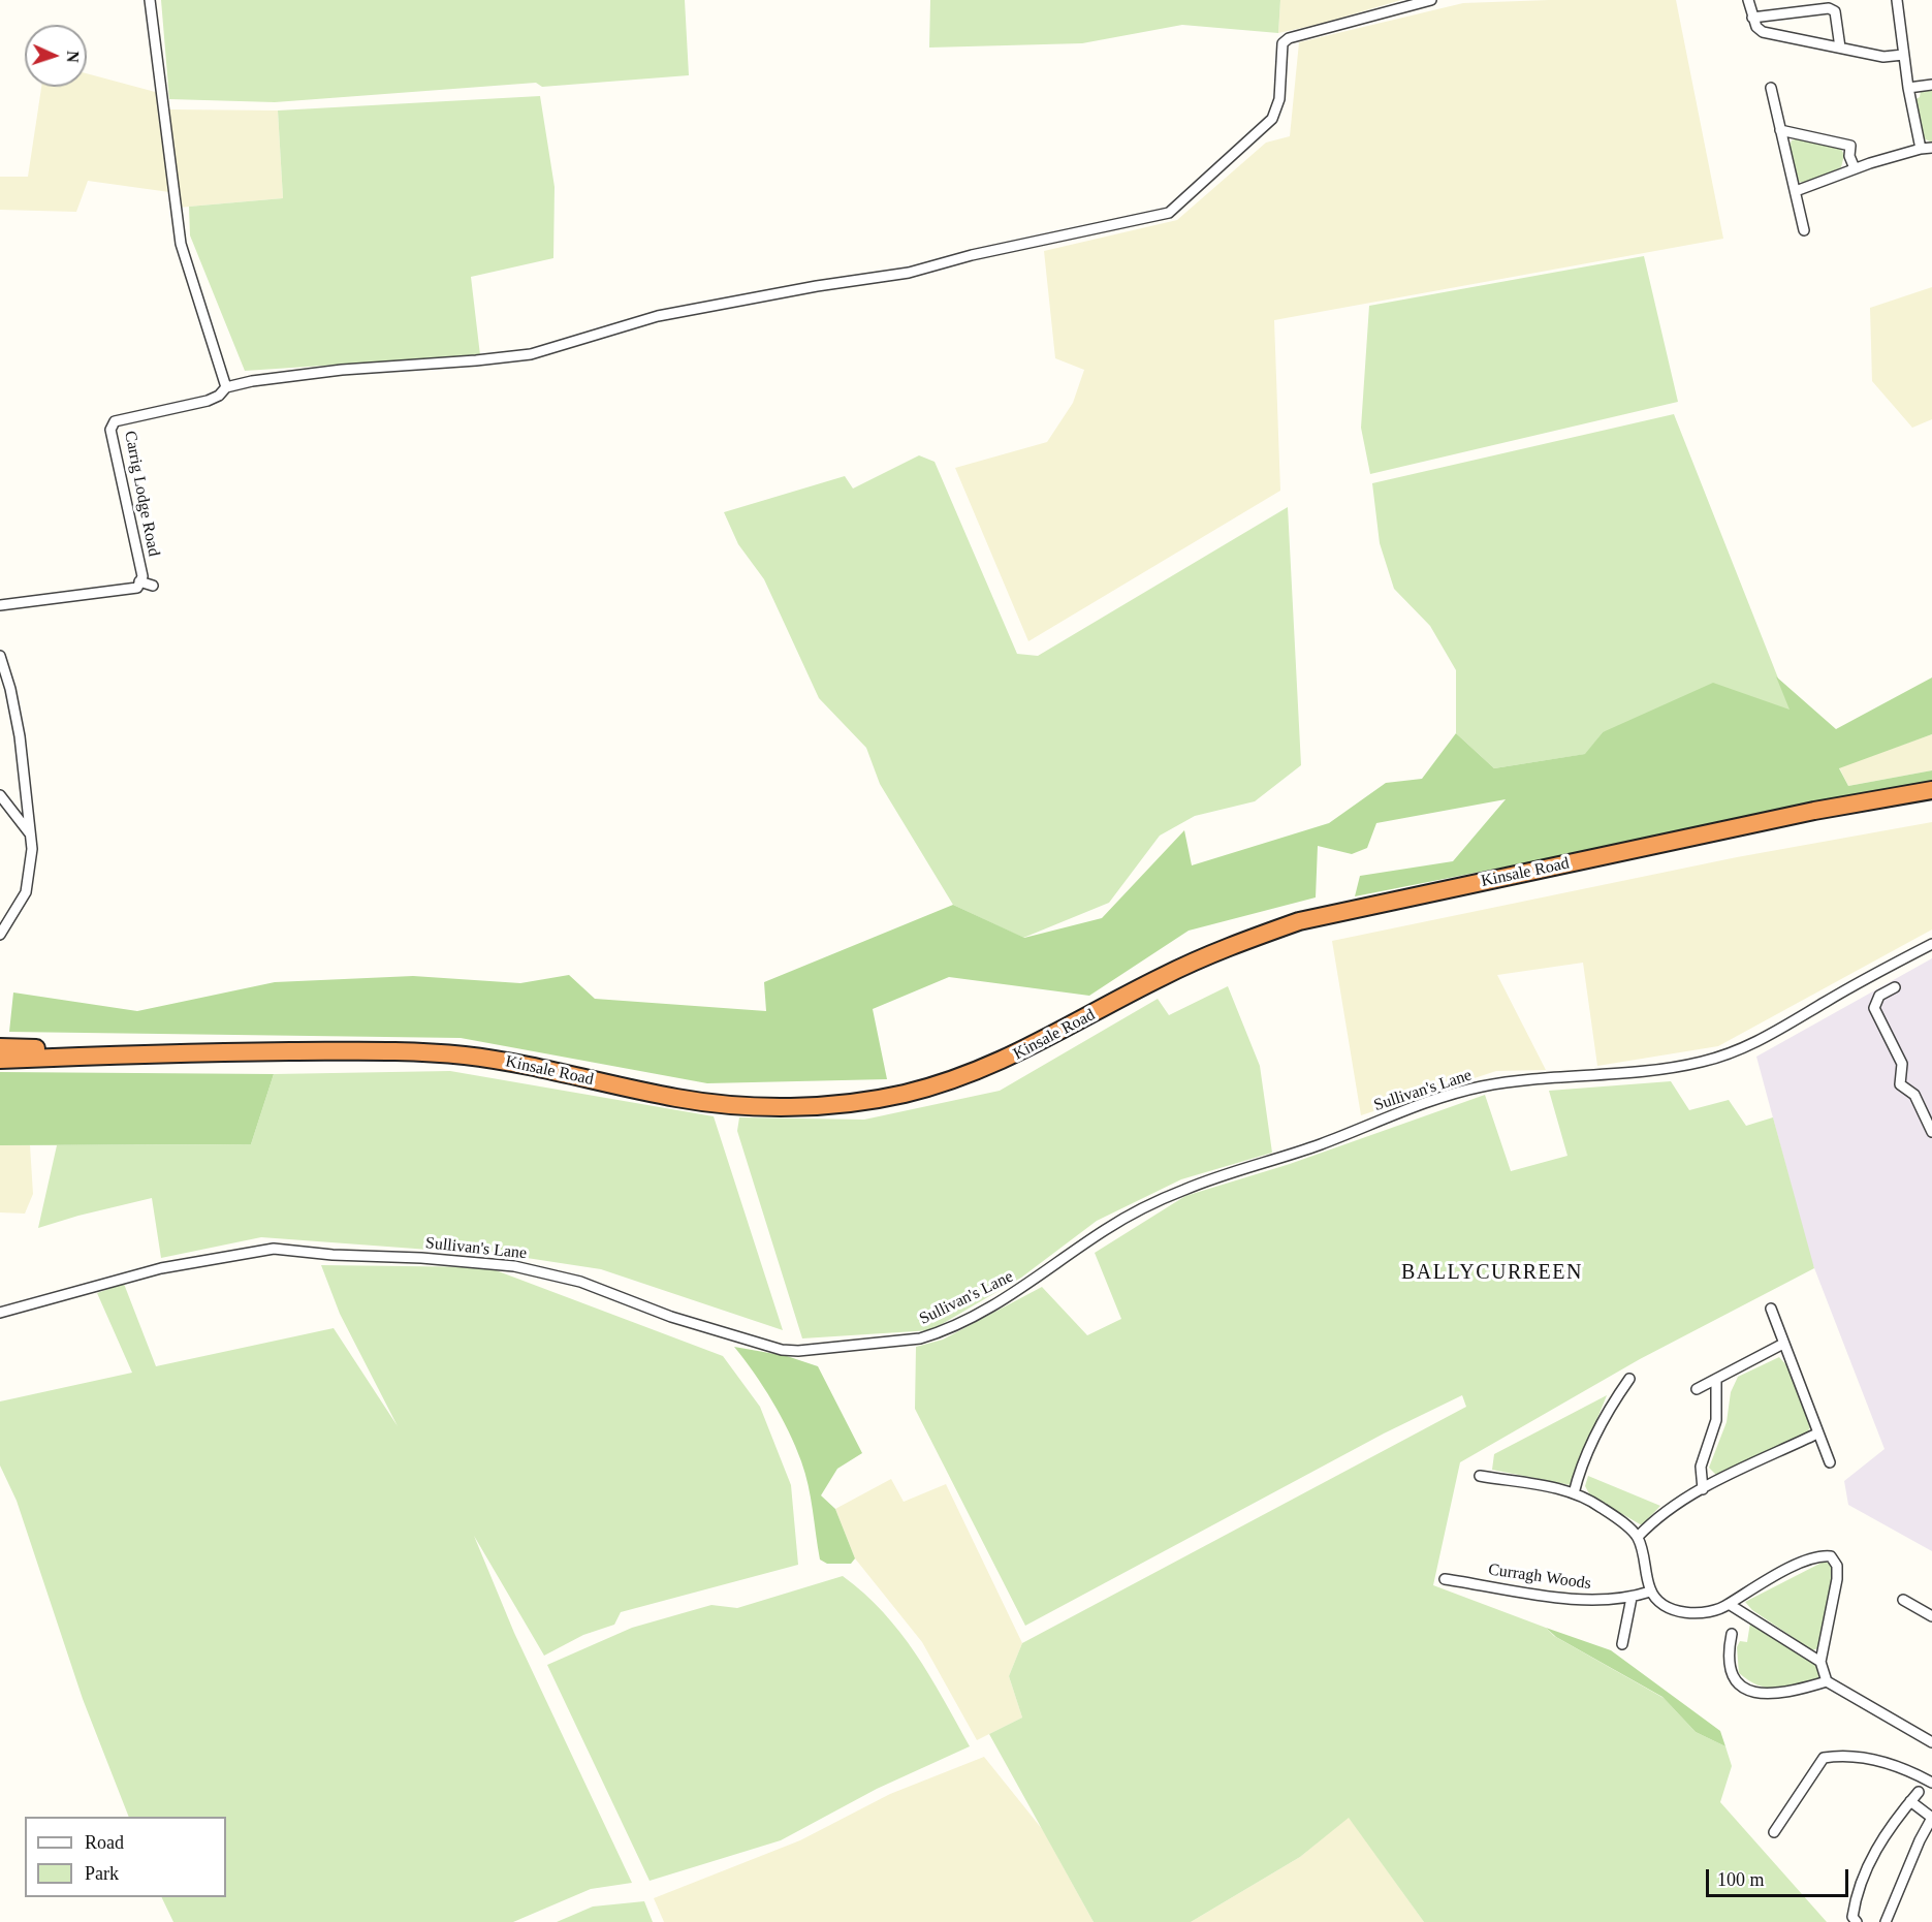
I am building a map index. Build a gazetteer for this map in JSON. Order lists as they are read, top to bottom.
{
  "streets": {
    "highway": ["Kinsale Road"],
    "street": ["Carrig Lodge Road", "Sullivan's Lane", "Curragh Woods"]
  },
  "districts": ["BALLYCURREEN"],
  "legend": ["Road", "Park"],
  "scale_bar": "100 m",
  "north": "right"
}
